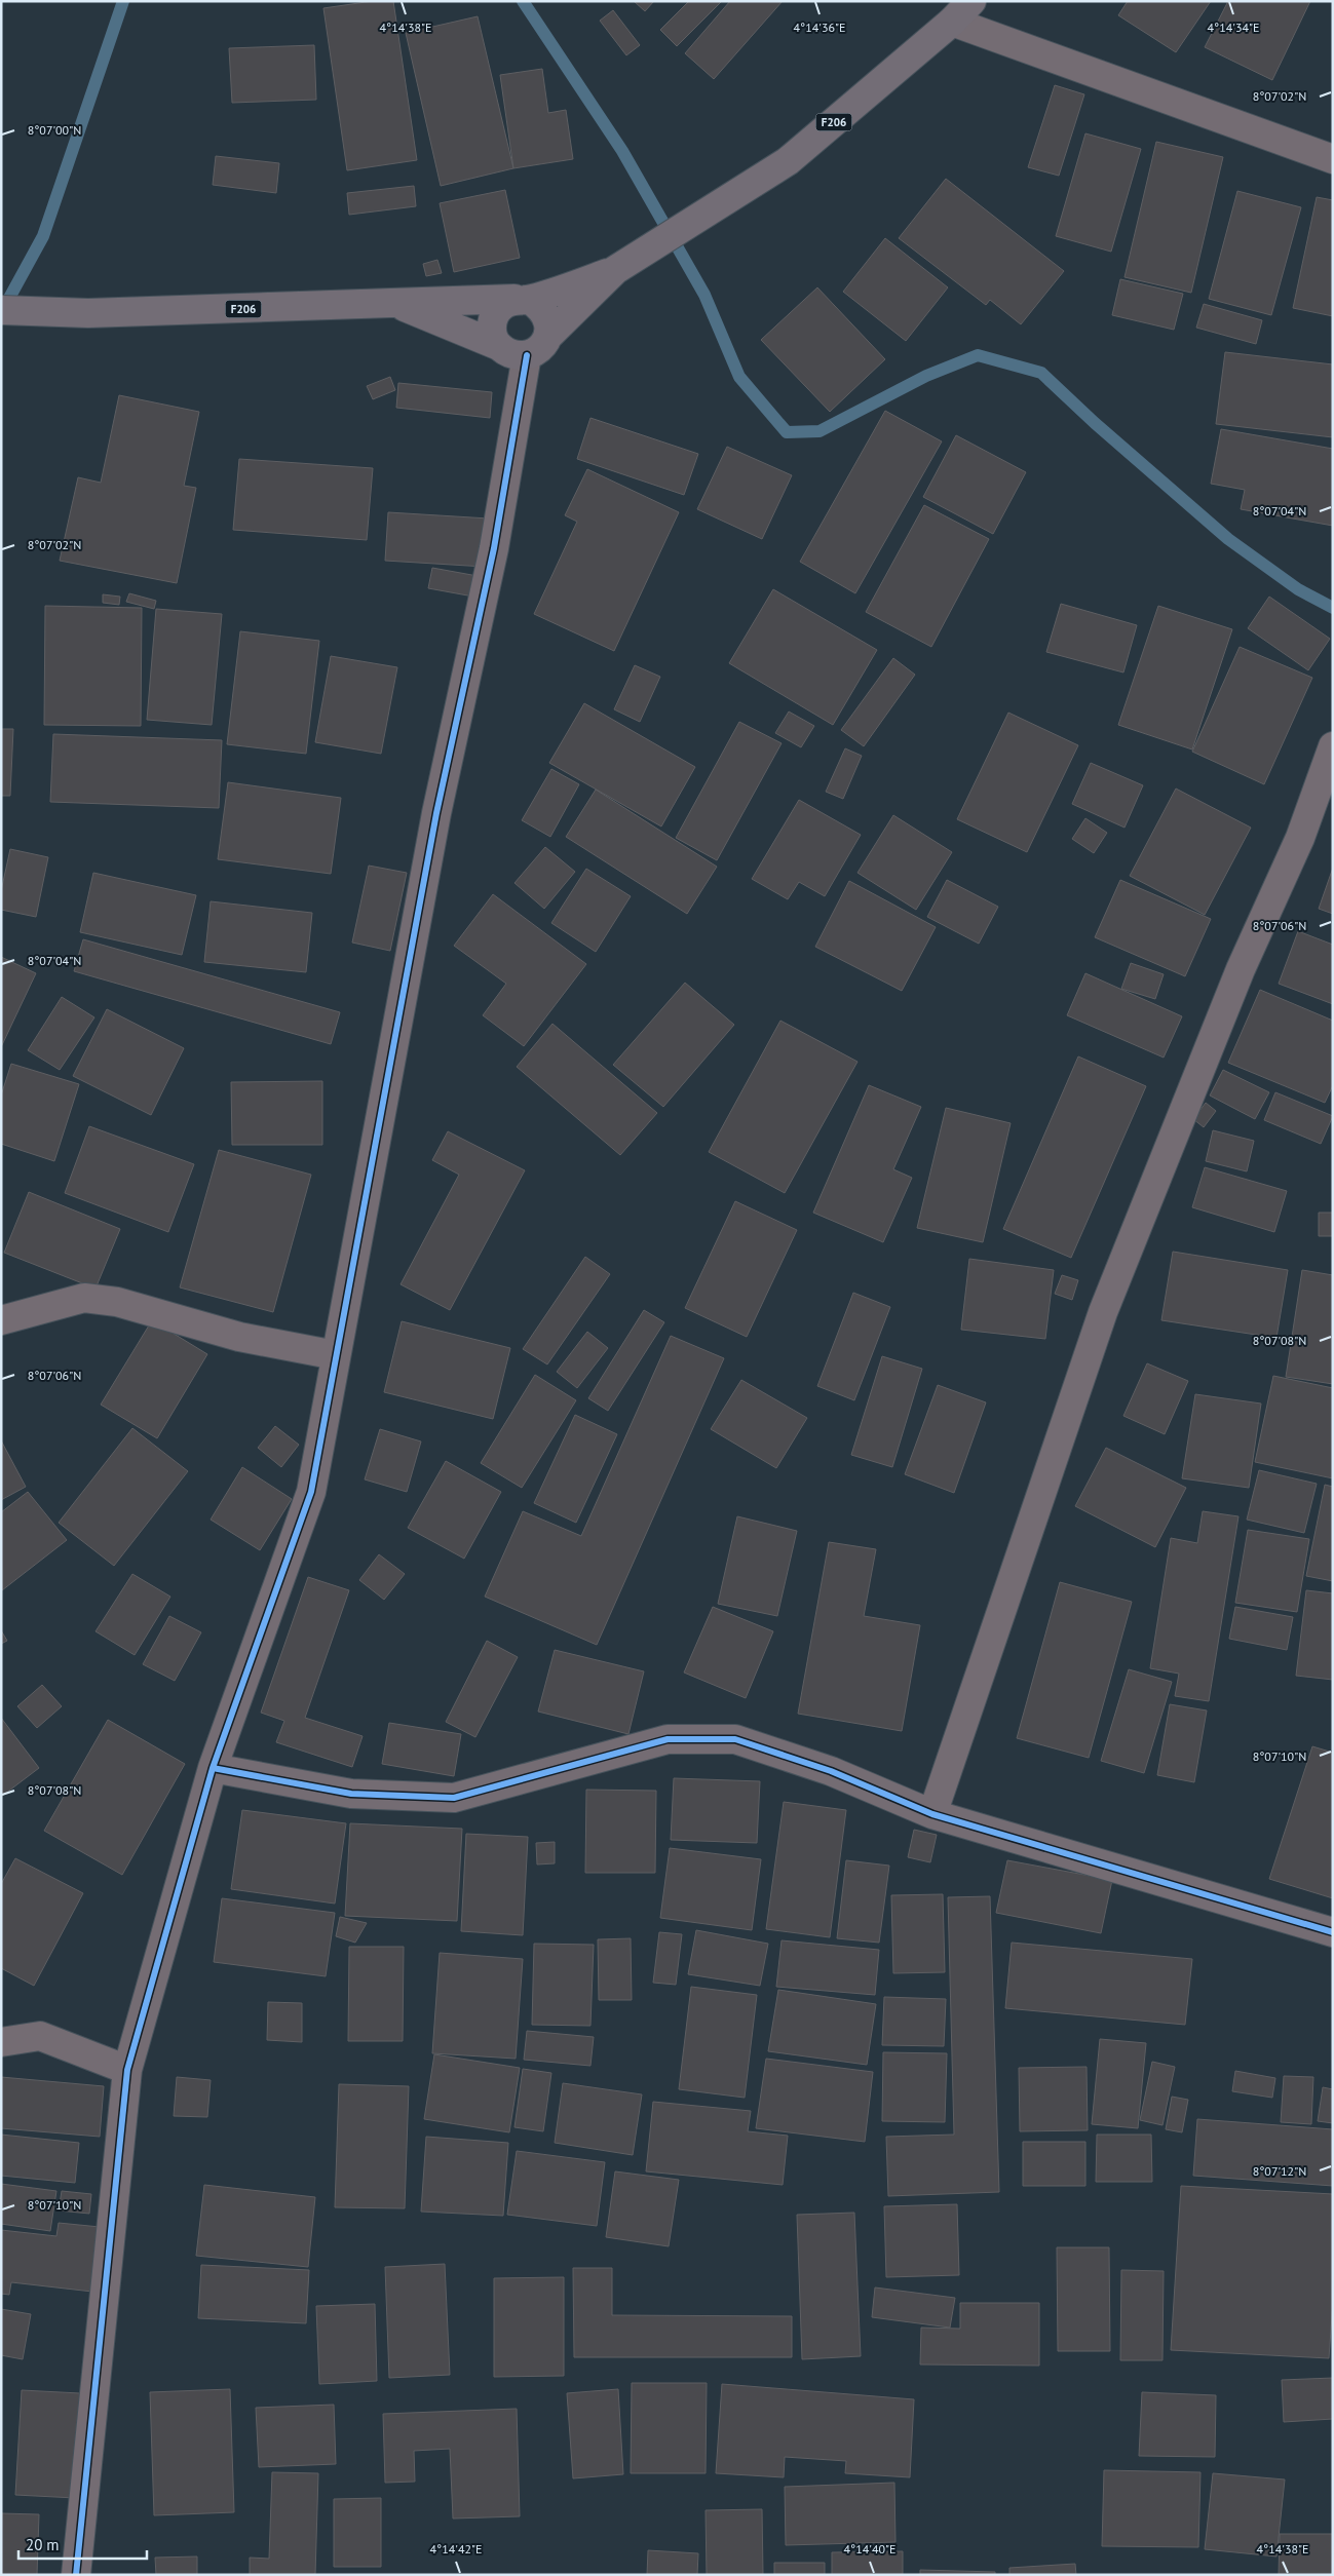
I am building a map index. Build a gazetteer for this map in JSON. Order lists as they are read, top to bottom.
{
  "streets": {
    "main road": ["F206"]
  },
  "scale_bar": "20 m",
  "coordinates": [
    "4°14'38\"E",
    "4°14'36\"E",
    "4°14'34\"E",
    "8°07'02\"N",
    "8°07'00\"N",
    "8°07'04\"N",
    "8°07'06\"N",
    "8°07'08\"N",
    "8°07'10\"N",
    "8°07'12\"N",
    "4°14'42\"E",
    "4°14'40\"E"
  ]
}
